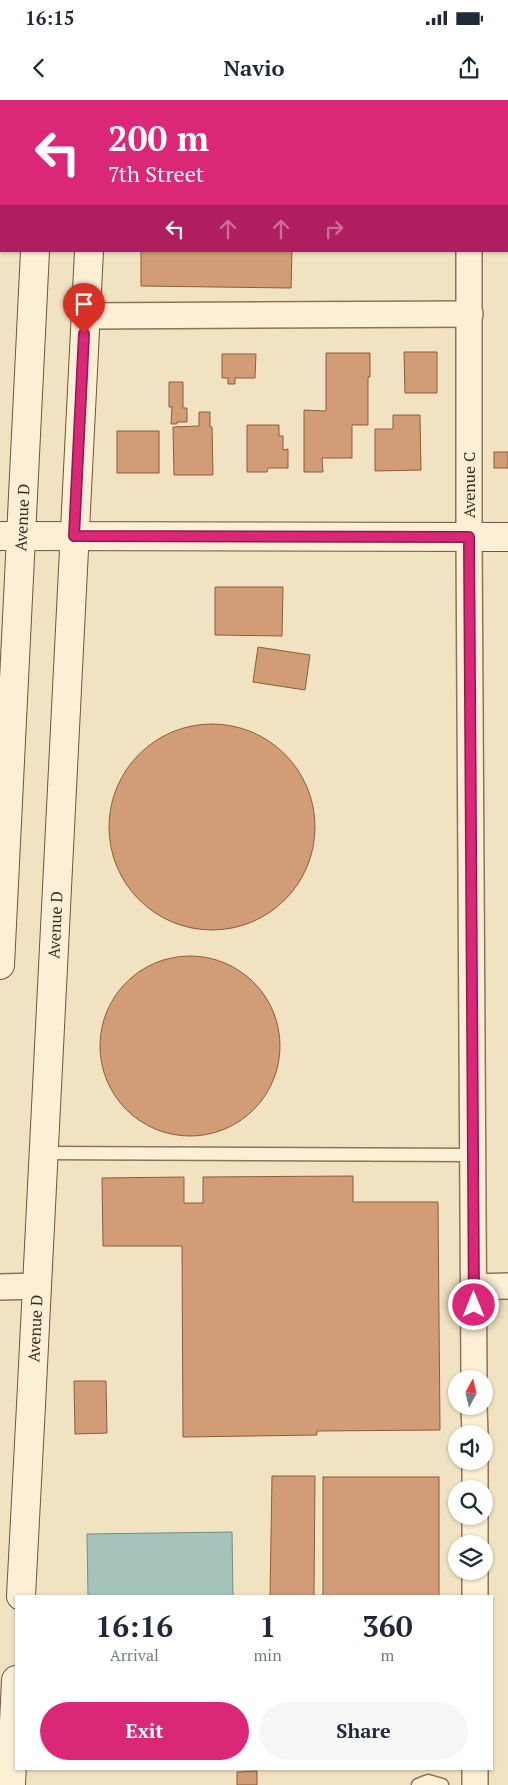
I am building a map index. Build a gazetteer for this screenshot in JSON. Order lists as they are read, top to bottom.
{
  "streets": {
    "street": ["Avenue C", "Avenue D"]
  },
  "north": "top",
  "page": {
    "status": "16:15",
    "header": "Navio",
    "turn": ["200 m", "7th Street"],
    "eta": [
      "16:16",
      "Arrival",
      "1",
      "min",
      "360",
      "m"
    ],
    "buttons": ["Exit", "Share"]
  }
}
